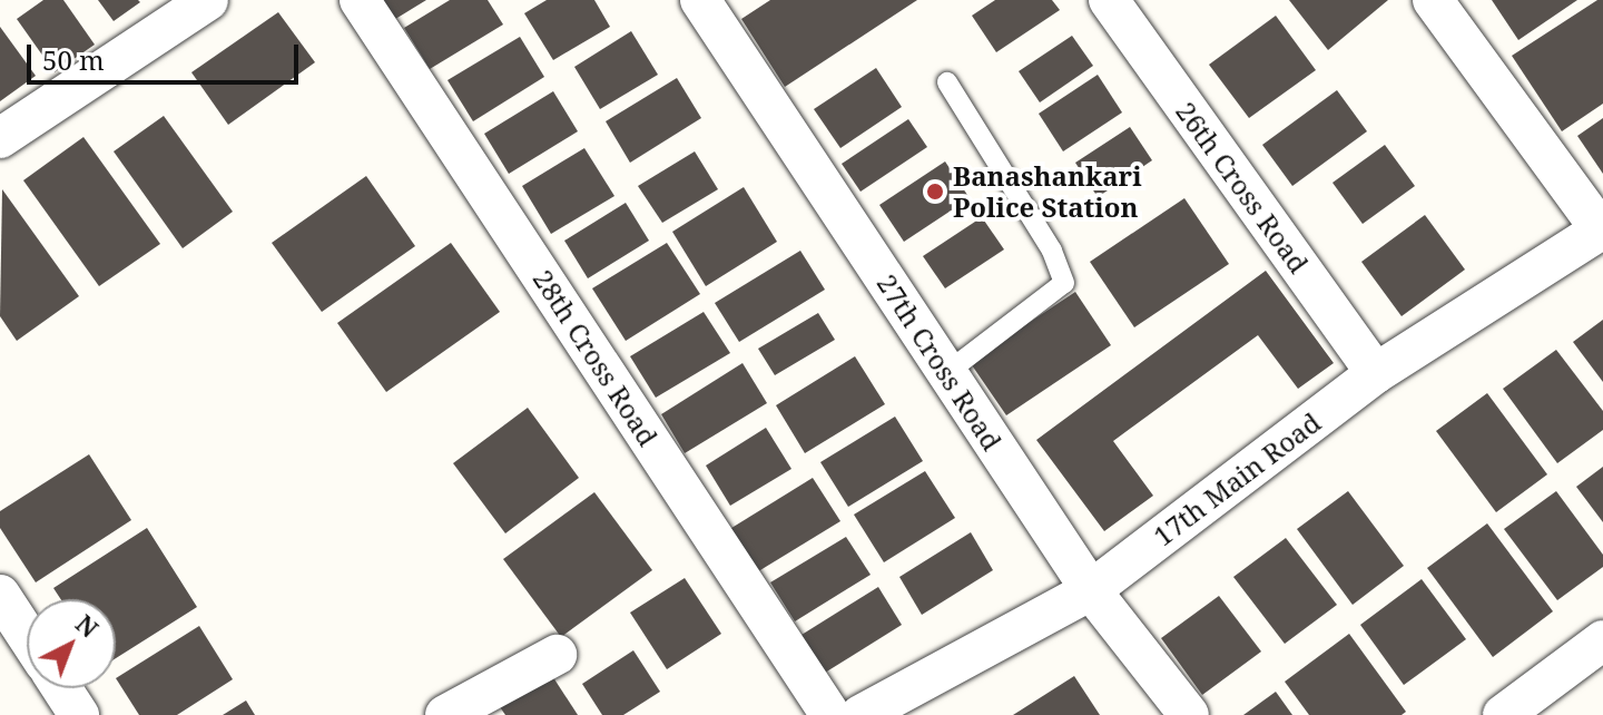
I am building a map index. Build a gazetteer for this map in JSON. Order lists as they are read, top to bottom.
{
  "streets": {
    "street": [
      "26th Cross Road",
      "28th Cross Road",
      "27th Cross Road",
      "17th Main Road"
    ]
  },
  "crossings": [
    ["26th Cross Road", "17th Main Road"],
    ["27th Cross Road", "17th Main Road"]
  ],
  "places": ["Banashankari Police Station"],
  "scale_bar": "50 m",
  "north": "top right"
}
